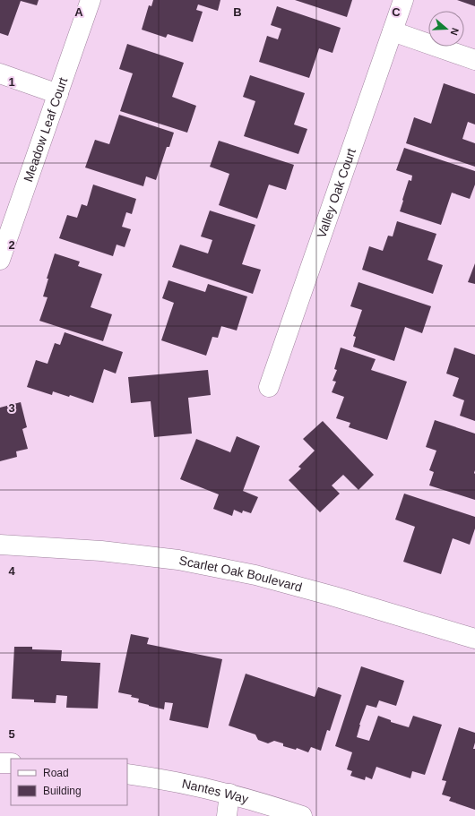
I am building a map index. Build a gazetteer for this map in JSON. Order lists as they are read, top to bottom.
{
  "streets": {
    "street": [
      "Meadow Leaf Court",
      "Valley Oak Court",
      "Scarlet Oak Boulevard",
      "Nantes Way"
    ]
  },
  "legend": ["Road", "Building"],
  "north": "right",
  "grid": {
    "columns": ["A", "B", "C"],
    "rows": [
      "1",
      "2",
      "3",
      "4",
      "5"
    ]
  }
}
